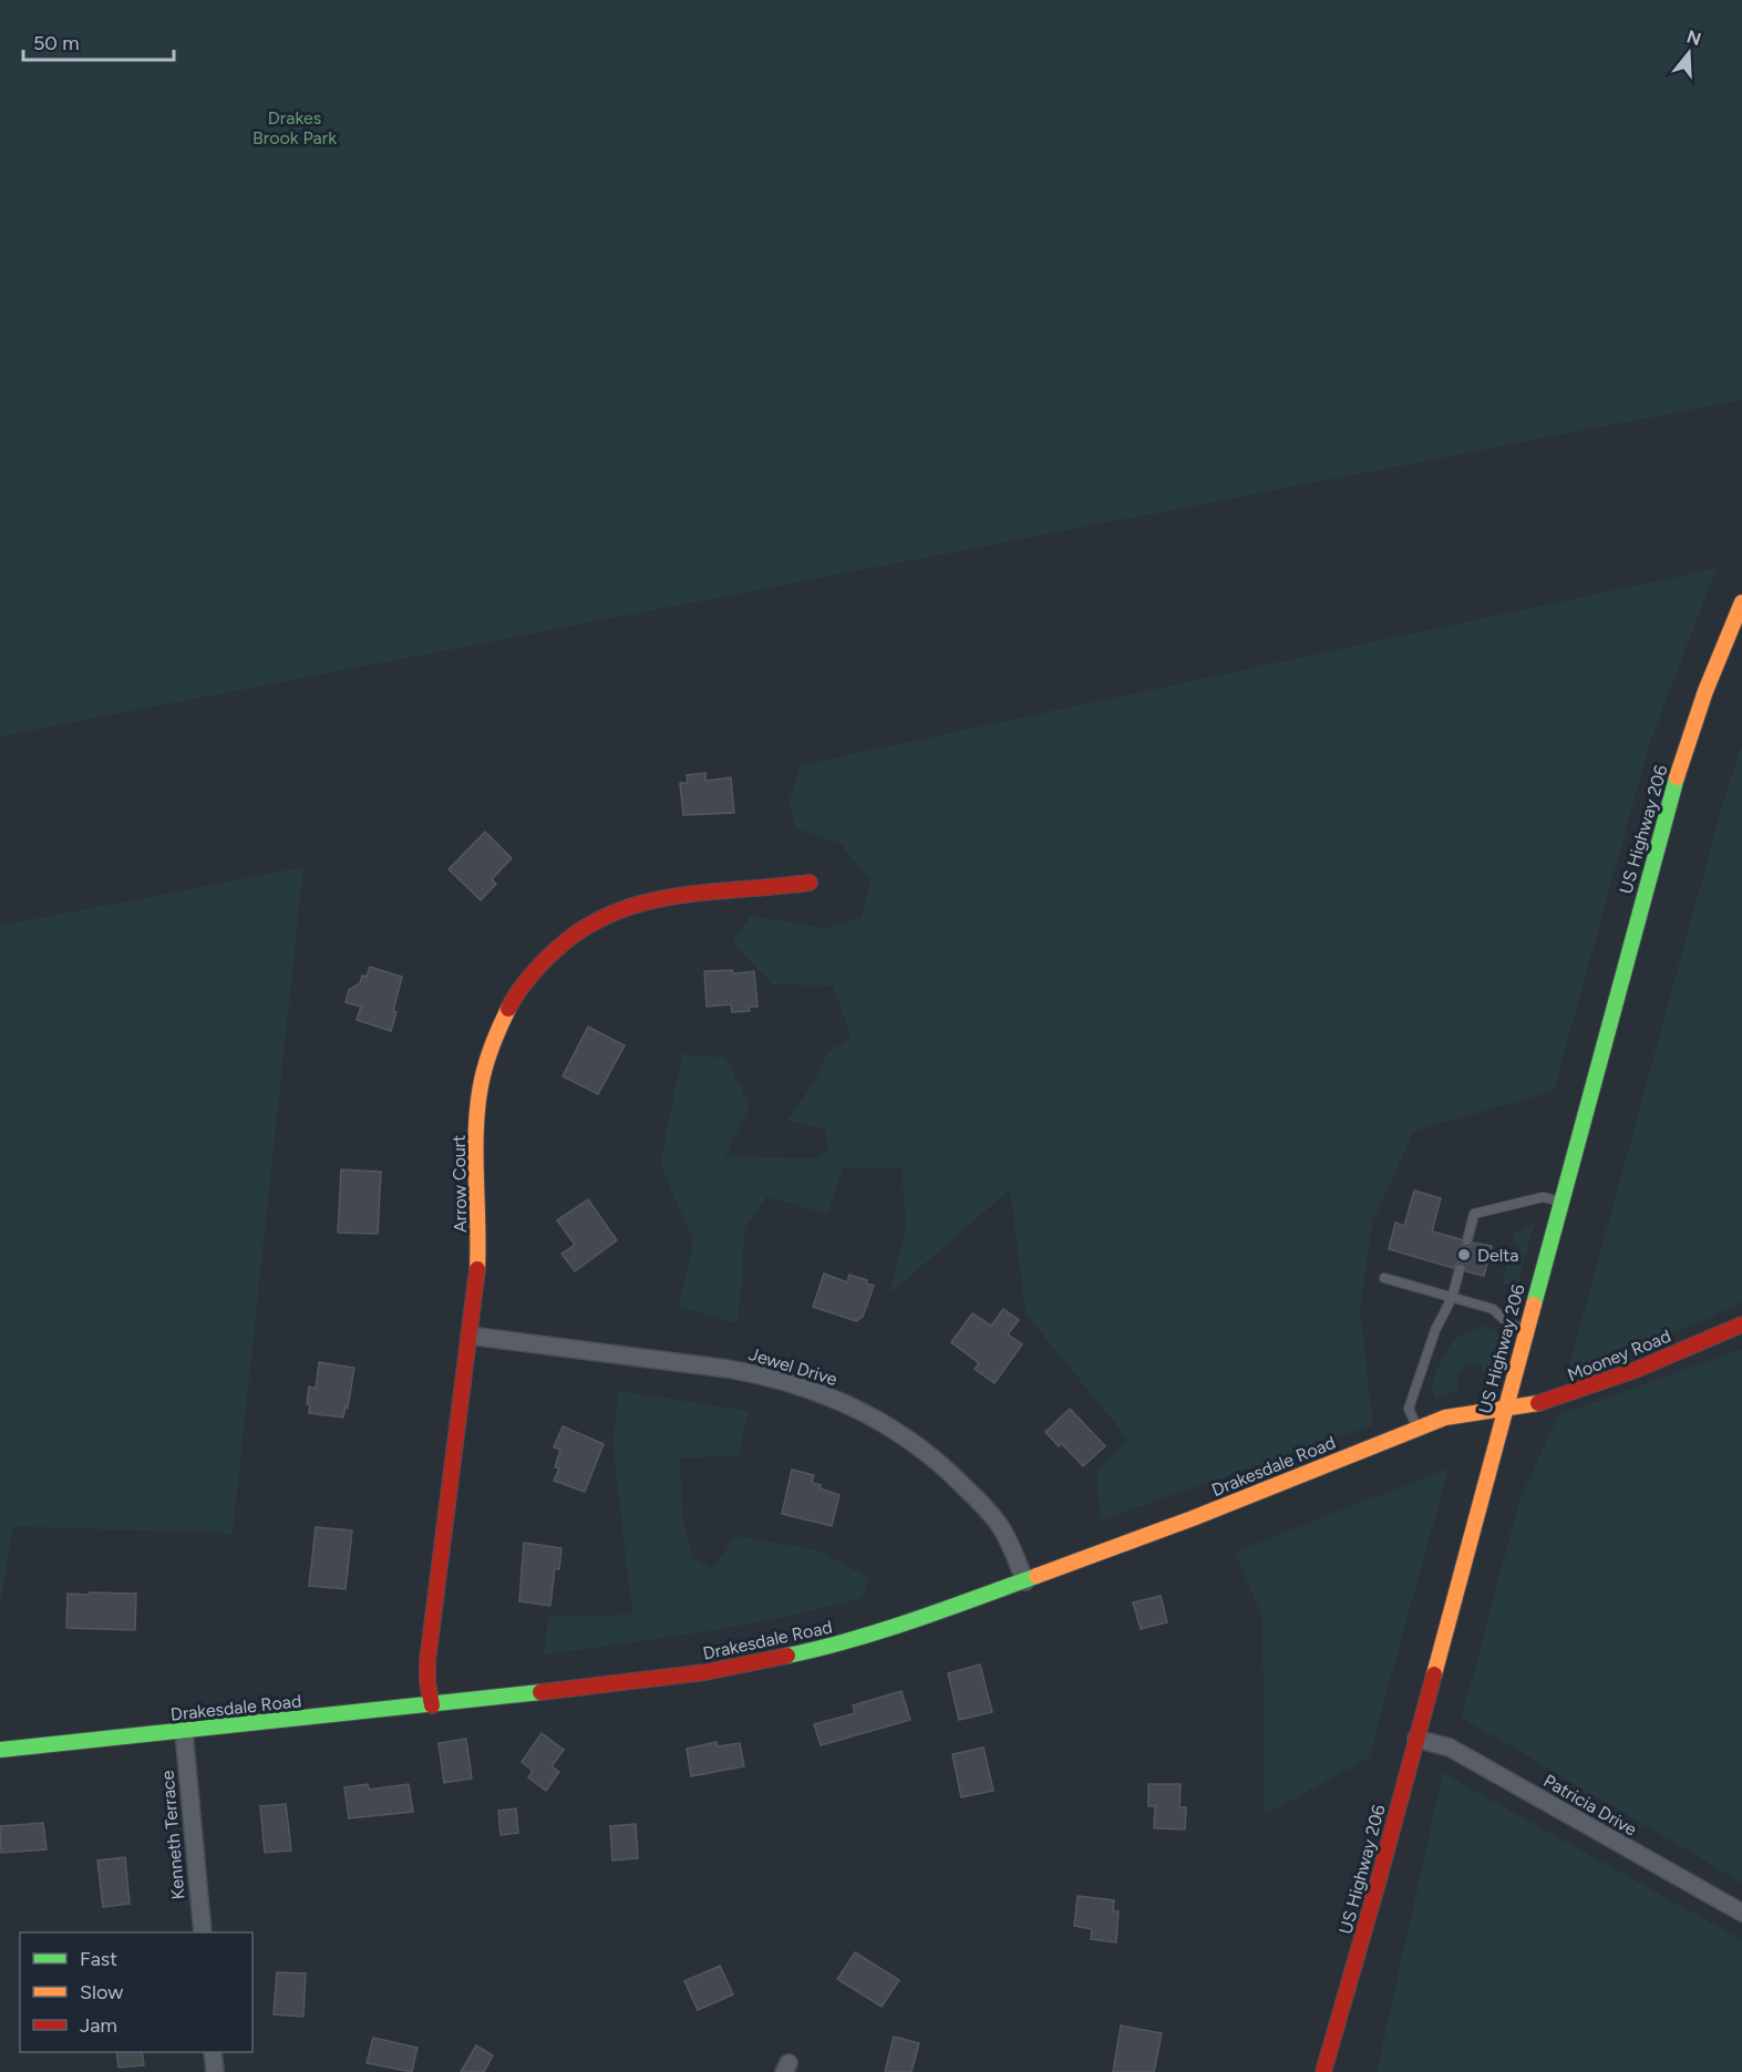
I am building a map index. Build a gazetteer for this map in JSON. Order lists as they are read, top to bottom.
{
  "streets": {
    "main road": [
      "US Highway 206",
      "Arrow Court",
      "Mooney Road",
      "Drakesdale Road"
    ],
    "street": ["Jewel Drive", "Patricia Drive", "Kenneth Terrace"]
  },
  "crossings": [
    ["US Highway 206", "Mooney Road"],
    ["US Highway 206", "Drakesdale Road"],
    ["US Highway 206", "Patricia Drive"],
    ["Arrow Court", "Jewel Drive"],
    ["Arrow Court", "Drakesdale Road"],
    ["Mooney Road", "Drakesdale Road"],
    ["Jewel Drive", "Drakesdale Road"],
    ["Drakesdale Road", "Kenneth Terrace"]
  ],
  "parks": ["Drakes Brook Park"],
  "places": ["Delta"],
  "legend": ["Fast", "Slow", "Jam"],
  "scale_bar": "50 m",
  "north": "top"
}
